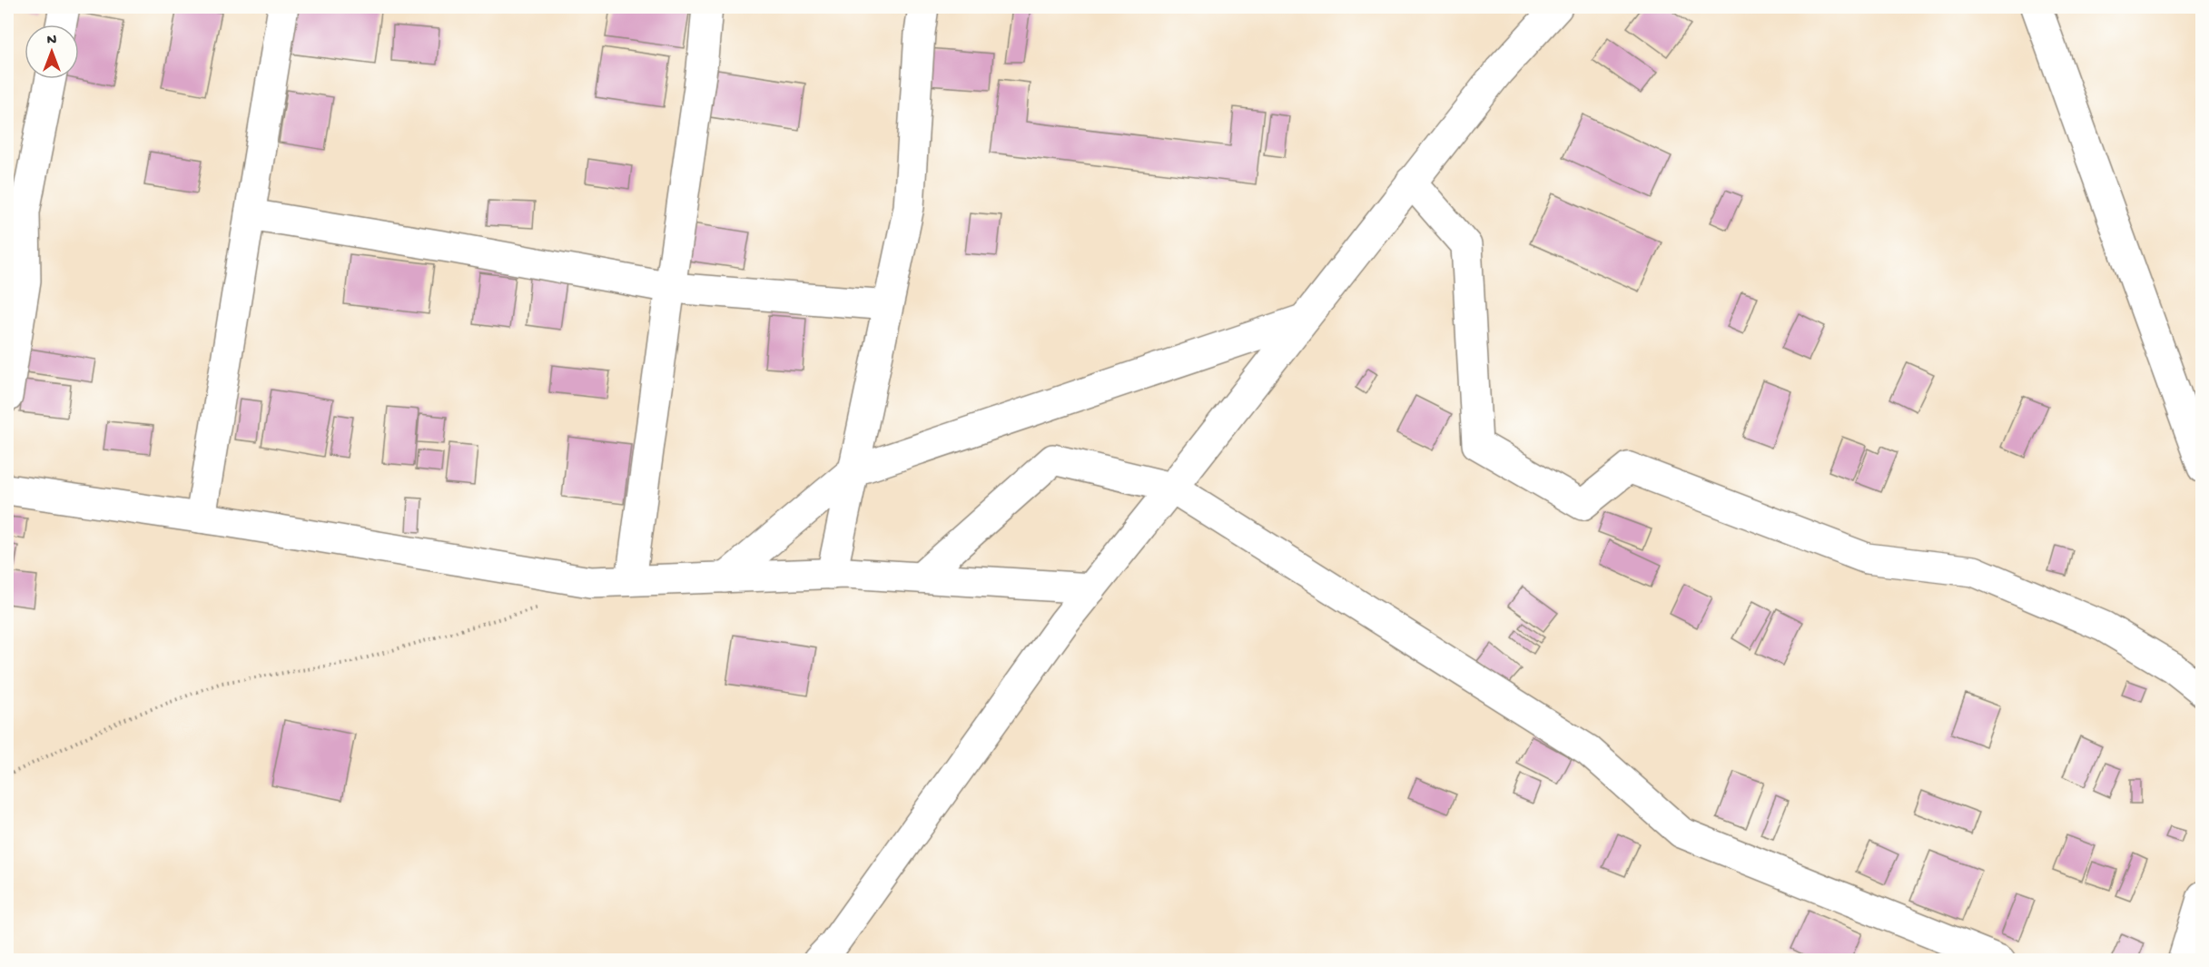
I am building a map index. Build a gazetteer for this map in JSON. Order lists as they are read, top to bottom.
{
  "north": "top"
}
